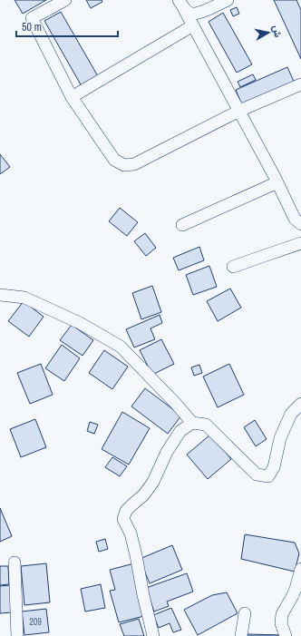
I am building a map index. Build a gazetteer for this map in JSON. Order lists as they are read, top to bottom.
{
  "house_numbers": ["209"],
  "scale_bar": "50 m",
  "north": "right"
}
